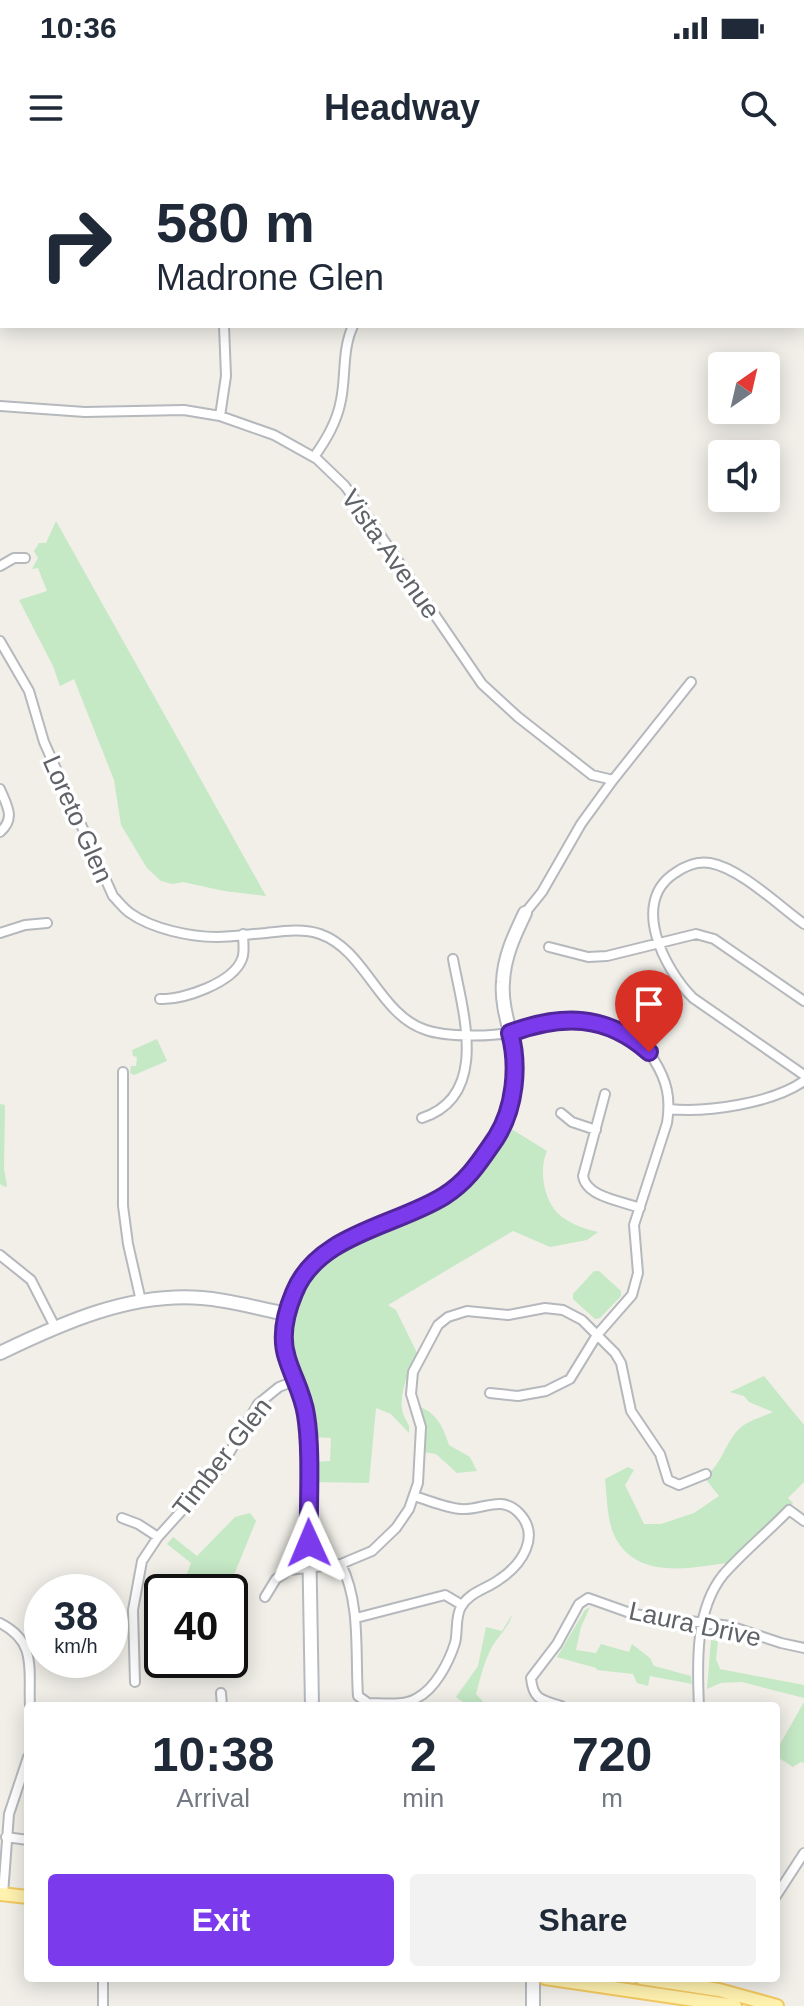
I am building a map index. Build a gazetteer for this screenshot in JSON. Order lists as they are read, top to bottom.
{
  "streets": {
    "street": [
      "Vista Avenue",
      "Loreto Glen",
      "Timber Glen",
      "Laura Drive"
    ]
  },
  "north": "top right",
  "page": {
    "status": "10:36",
    "header": "Headway",
    "turn": ["580 m", "Madrone Glen"],
    "speed": "38 km/h",
    "limit": "40",
    "eta": [
      "10:38",
      "Arrival",
      "2",
      "min",
      "720",
      "m"
    ],
    "buttons": ["Exit", "Share"]
  }
}
